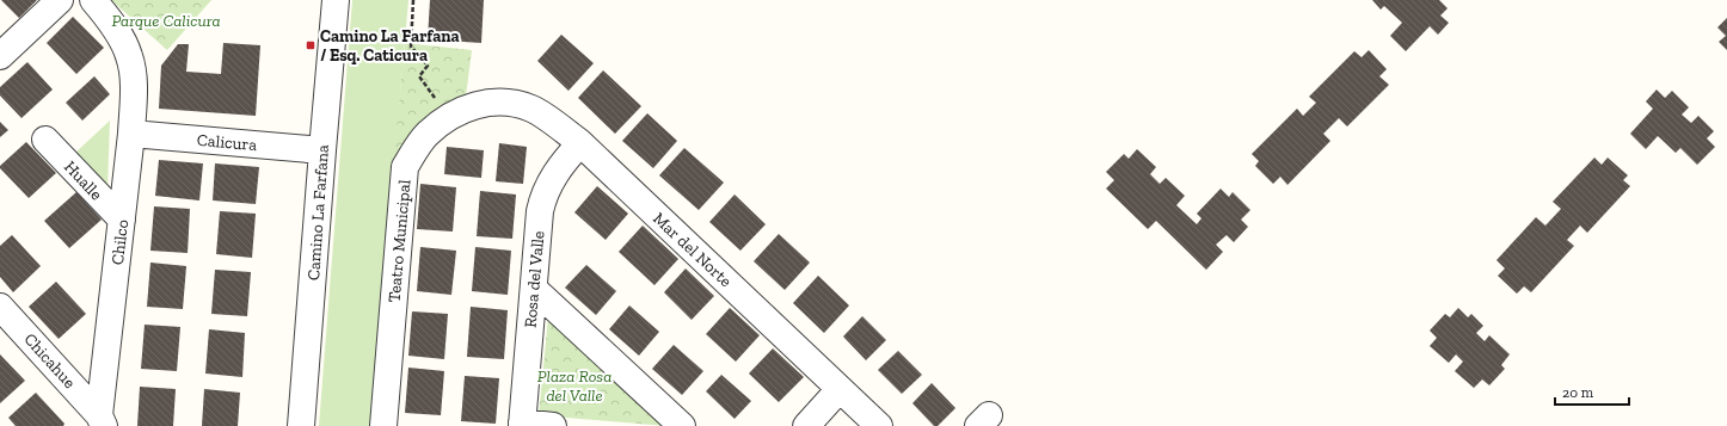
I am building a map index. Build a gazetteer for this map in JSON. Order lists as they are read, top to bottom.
{
  "streets": {
    "street": [
      "Calicura",
      "Hualle",
      "Camino La Farfana",
      "Teatro Municipal",
      "Chilco",
      "Mar del Norte",
      "Rosa del Valle",
      "Chicahue"
    ]
  },
  "crossings": [
    ["Calicura", "Camino La Farfana"],
    ["Calicura", "Chilco"],
    ["Hualle", "Chilco"],
    ["Teatro Municipal", "Mar del Norte"],
    ["Chilco", "Chicahue"],
    ["Mar del Norte", "Rosa del Valle"]
  ],
  "parks": ["Parque Calicura", "Plaza Rosa del Valle"],
  "places": {
    "transit": ["Camino La Farfana / Esq. Caticura"]
  },
  "scale_bar": "20 m"
}
